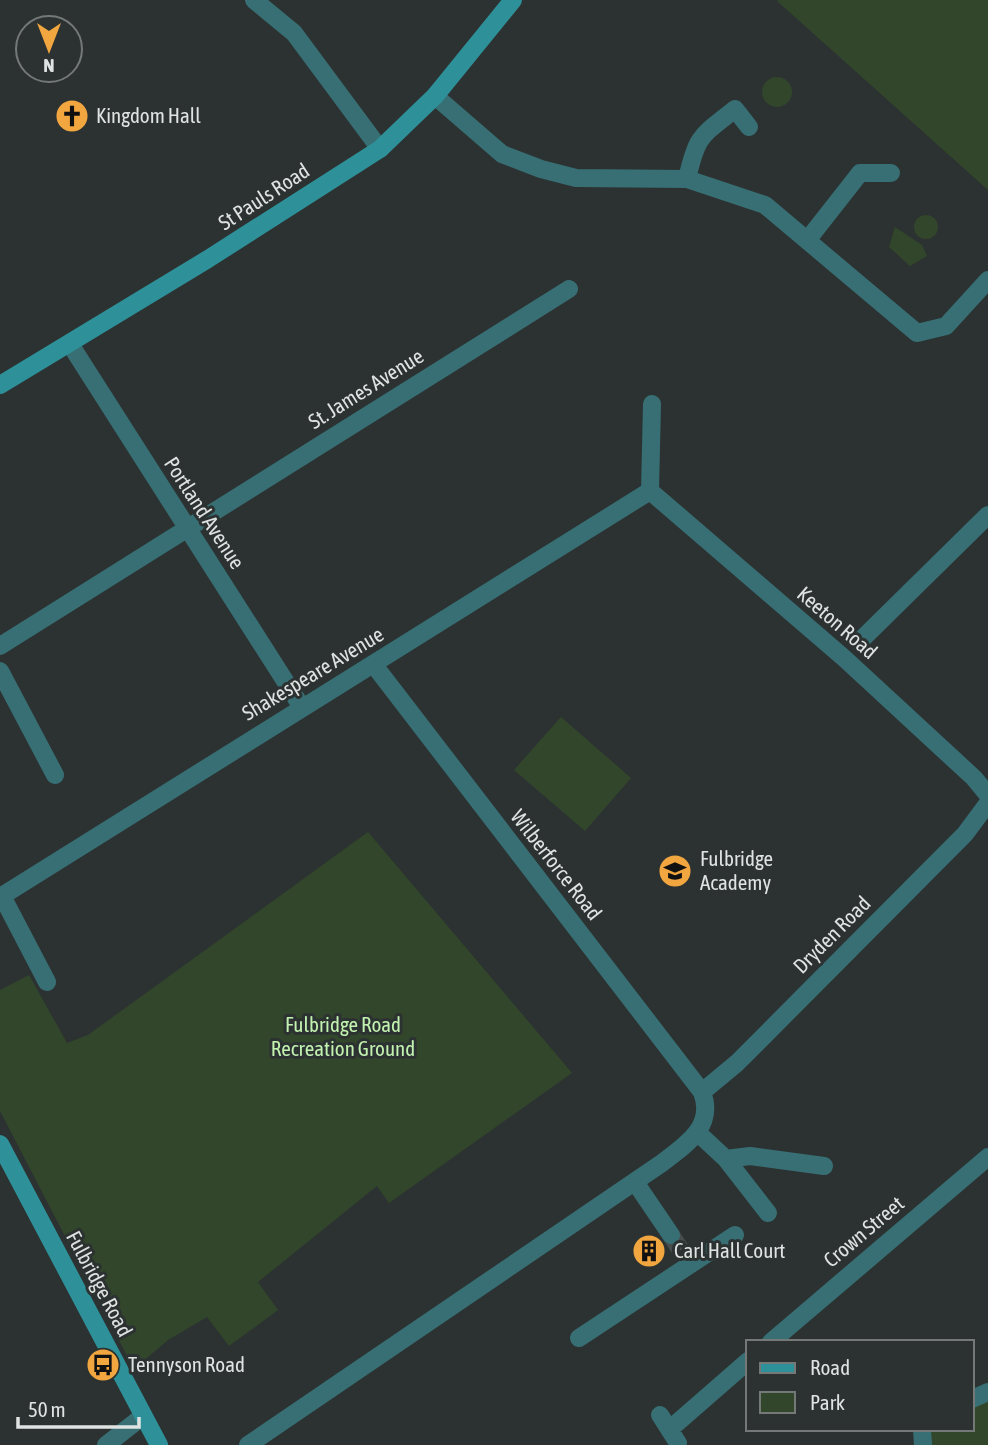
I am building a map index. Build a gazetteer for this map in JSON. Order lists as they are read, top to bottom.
{
  "streets": {
    "street": [
      "St Pauls Road",
      "St. James Avenue",
      "Portland Avenue",
      "Keeton Road",
      "Shakespeare Avenue",
      "Wilberforce Road",
      "Dryden Road",
      "Crown Street",
      "Fulbridge Road"
    ]
  },
  "crossings": [
    ["St Pauls Road", "Portland Avenue"],
    ["St. James Avenue", "Portland Avenue"],
    ["Portland Avenue", "Shakespeare Avenue"],
    ["Keeton Road", "Shakespeare Avenue"],
    ["Shakespeare Avenue", "Wilberforce Road"],
    ["Wilberforce Road", "Dryden Road"]
  ],
  "parks": ["Fulbridge Road Recreation Ground"],
  "places": {
    "church": ["Kingdom Hall"],
    "school or university": ["Fulbridge Academy"],
    "building": ["Carl Hall Court"],
    "bus stop": ["Tennyson Road"]
  },
  "legend": ["Road", "Park"],
  "scale_bar": "50 m",
  "north": "bottom"
}
